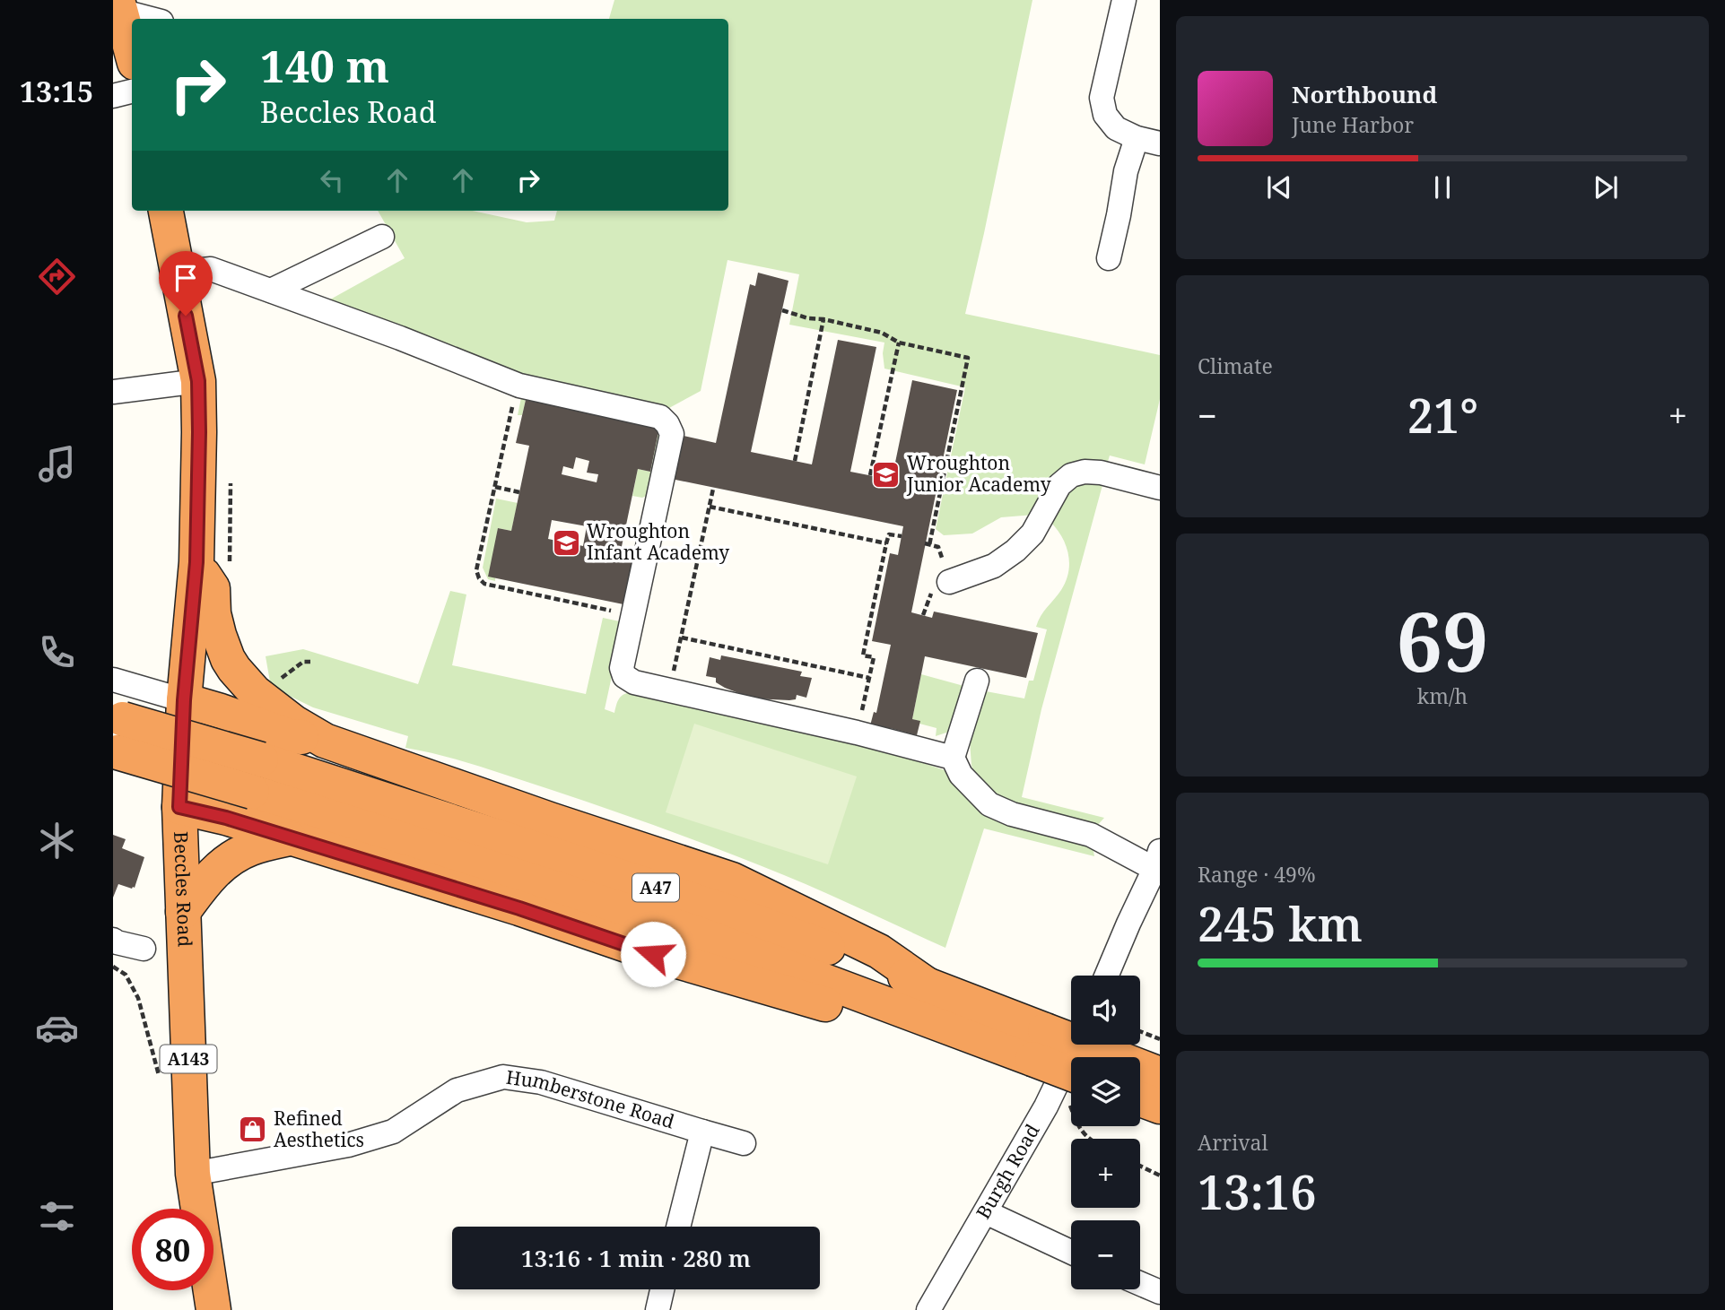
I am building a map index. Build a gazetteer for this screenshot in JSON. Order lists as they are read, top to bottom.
{
  "streets": {
    "highway": ["A47", "Beccles Road", "A143"],
    "street": ["Humberstone Road", "Burgh Road"]
  },
  "crossings": [
    ["A47", "Beccles Road"],
    ["A47", "Burgh Road"],
    ["Beccles Road", "Humberstone Road"]
  ],
  "places": {
    "school or university": ["Wroughton Junior Academy", "Wroughton Infant Academy"],
    "shop": ["Refined Aesthetics"]
  },
  "page": {
    "tabs": "13:15",
    "turn": ["140 m", "Beccles Road"],
    "song": ["Northbound", "June Harbor"],
    "tile": [
      "Climate",
      ["69", "km/h"],
      ["Range · 49%", "245 km"],
      ["Arrival", "13:16"]
    ],
    "heat": ["−", "21°", "+"],
    "map_buttons": ["+", "−"],
    "limit": "80",
    "trip": "13:16 · 1 min · 280 m"
  }
}
